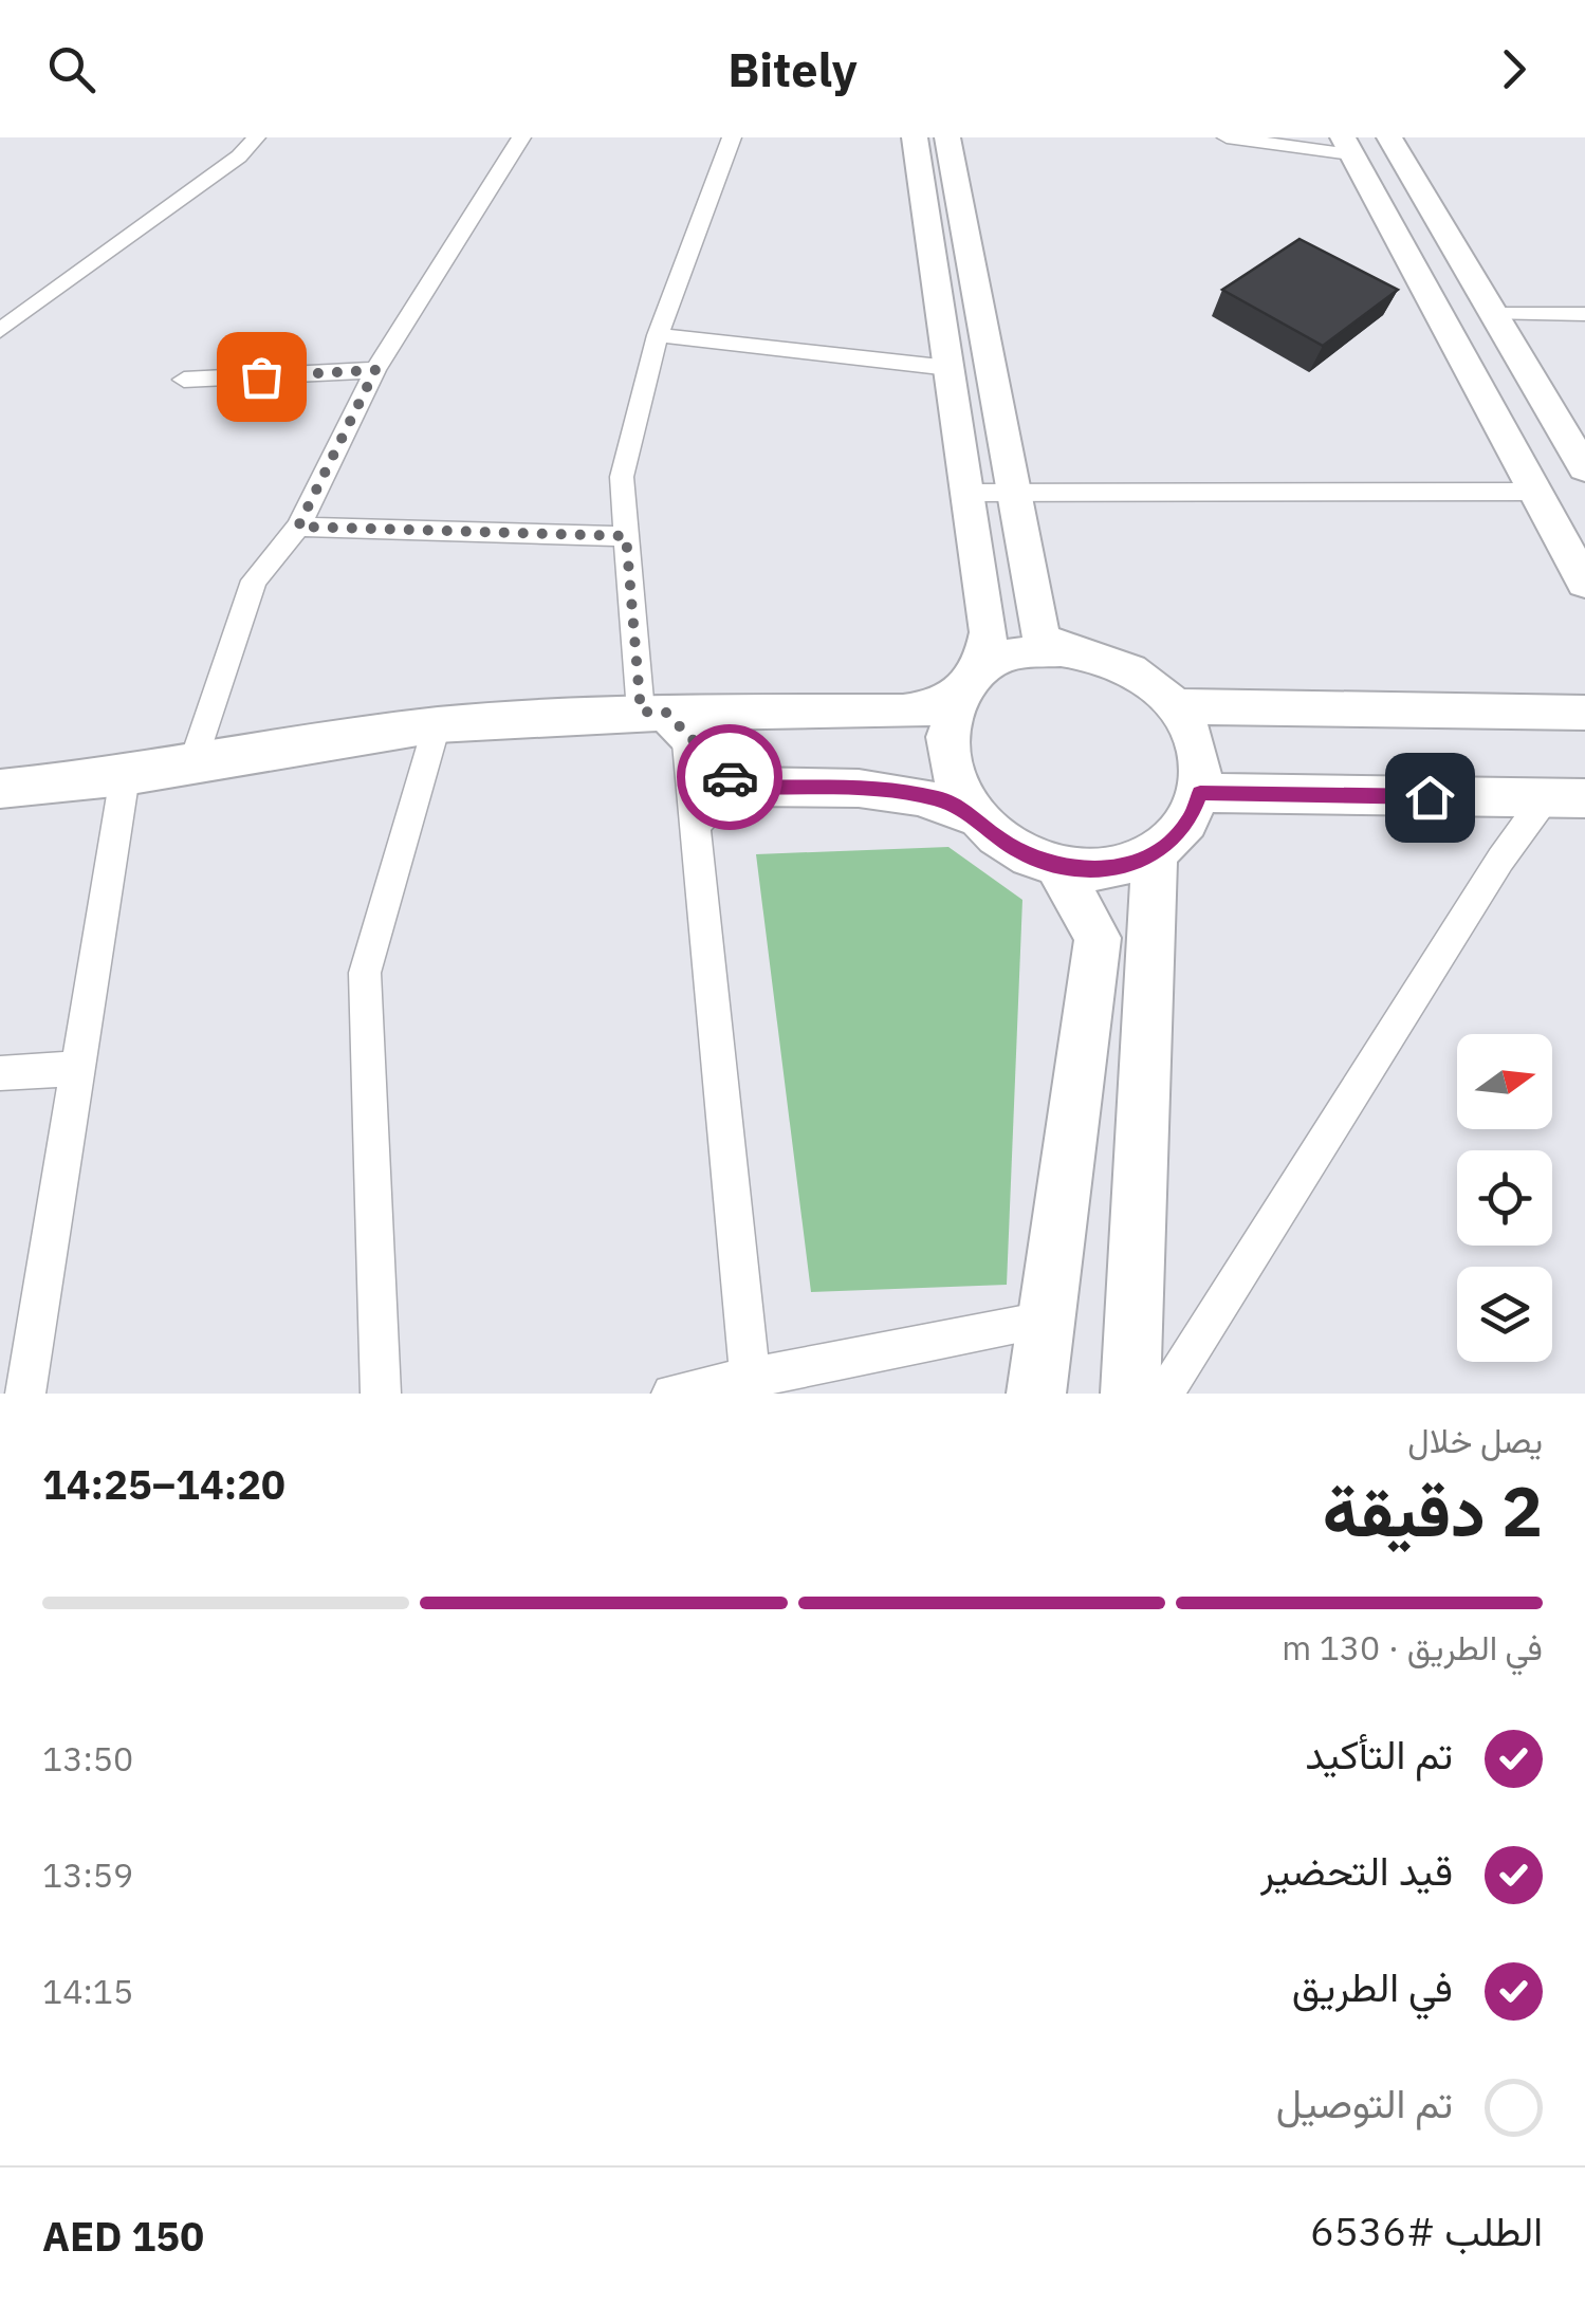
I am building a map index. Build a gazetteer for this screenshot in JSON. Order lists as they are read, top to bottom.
{
  "north": "right",
  "page": {
    "header": "Bitely",
    "heading": ["2 دقيقة", "يصل خلال", "14:20–14:25"],
    "panel": ["الطلب #6536", "AED 150"],
    "bar": "في الطريق · 130 m",
    "list": [
      ["تم التأكيد", "13:50"],
      ["قيد التحضير", "13:59"],
      ["في الطريق", "14:15"],
      "تم التوصيل"
    ]
  }
}
